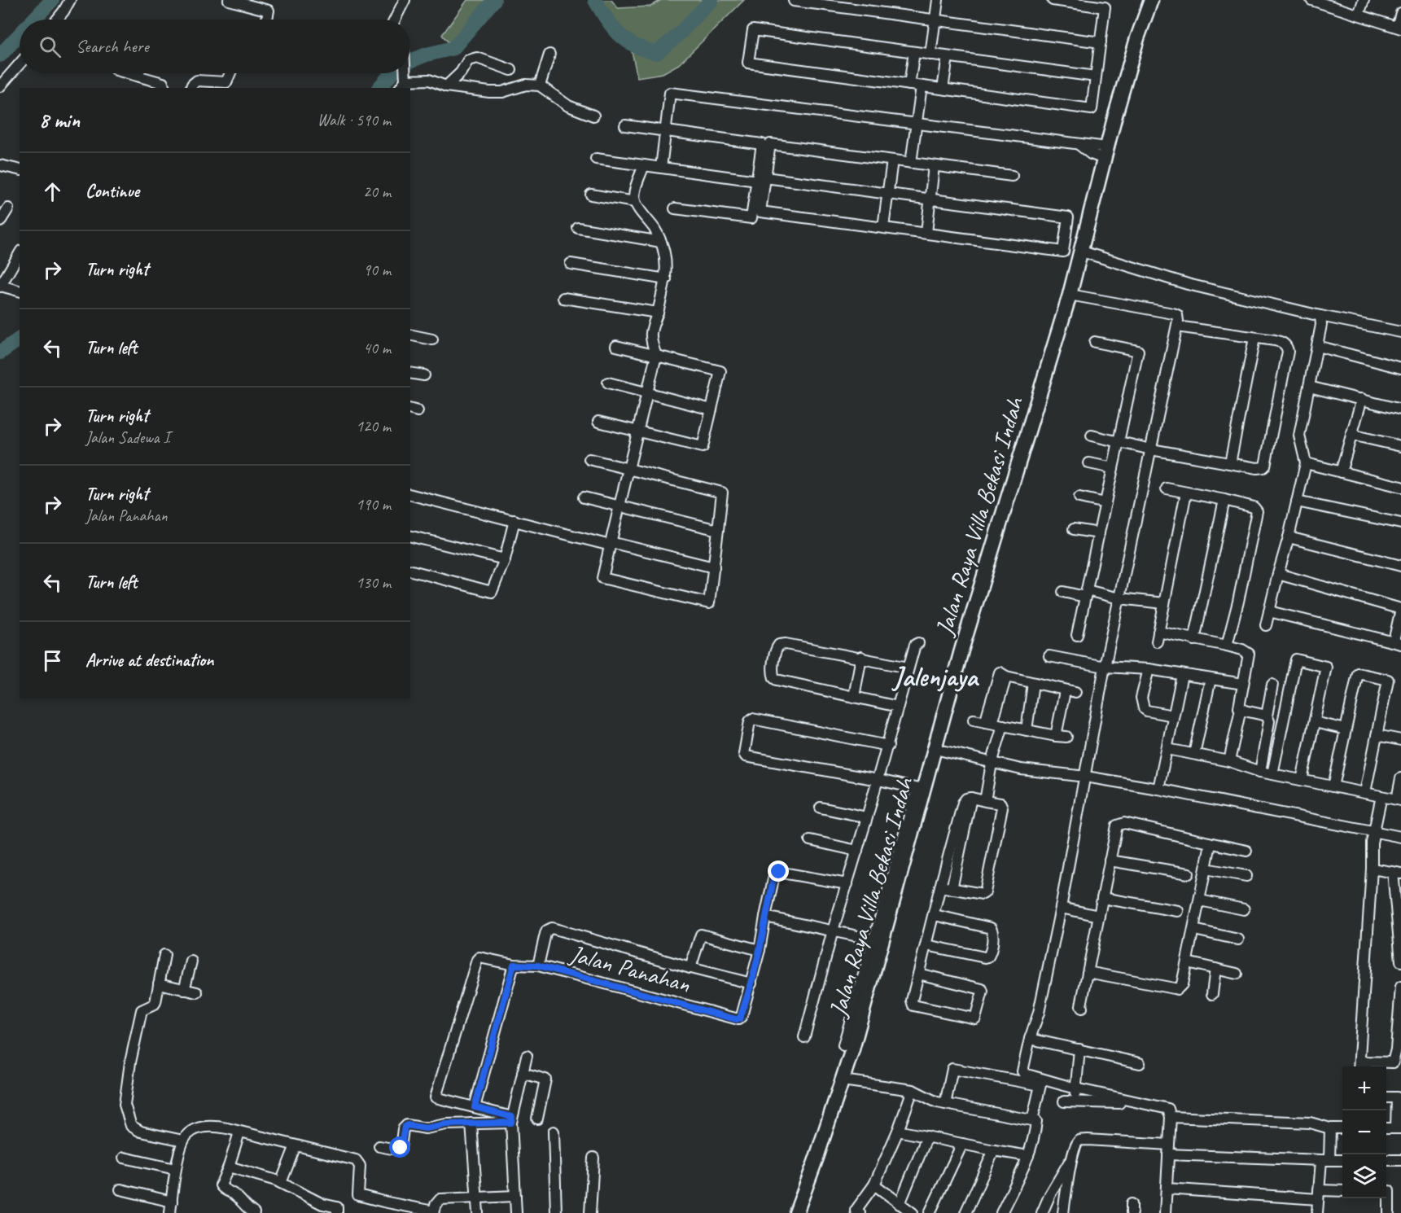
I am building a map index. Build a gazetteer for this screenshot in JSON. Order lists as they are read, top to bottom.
{
  "streets": {
    "main road": ["Jalan Raya Villa Bekasi Indah"],
    "street": ["Jalan Panahan"]
  },
  "districts": ["Jalenjaya"],
  "page": {
    "search": "Search here",
    "heading": ["8 min", "Walk · 590 m"],
    "list": [
      ["Continue", "20 m"],
      ["Turn right", "90 m"],
      ["Turn left", "40 m"],
      ["Turn right", "Jalan Sadewa I", "120 m"],
      ["Turn right", "Jalan Panahan", "190 m"],
      ["Turn left", "130 m"],
      "Arrive at destination"
    ],
    "map_buttons": ["+", "−"]
  }
}
